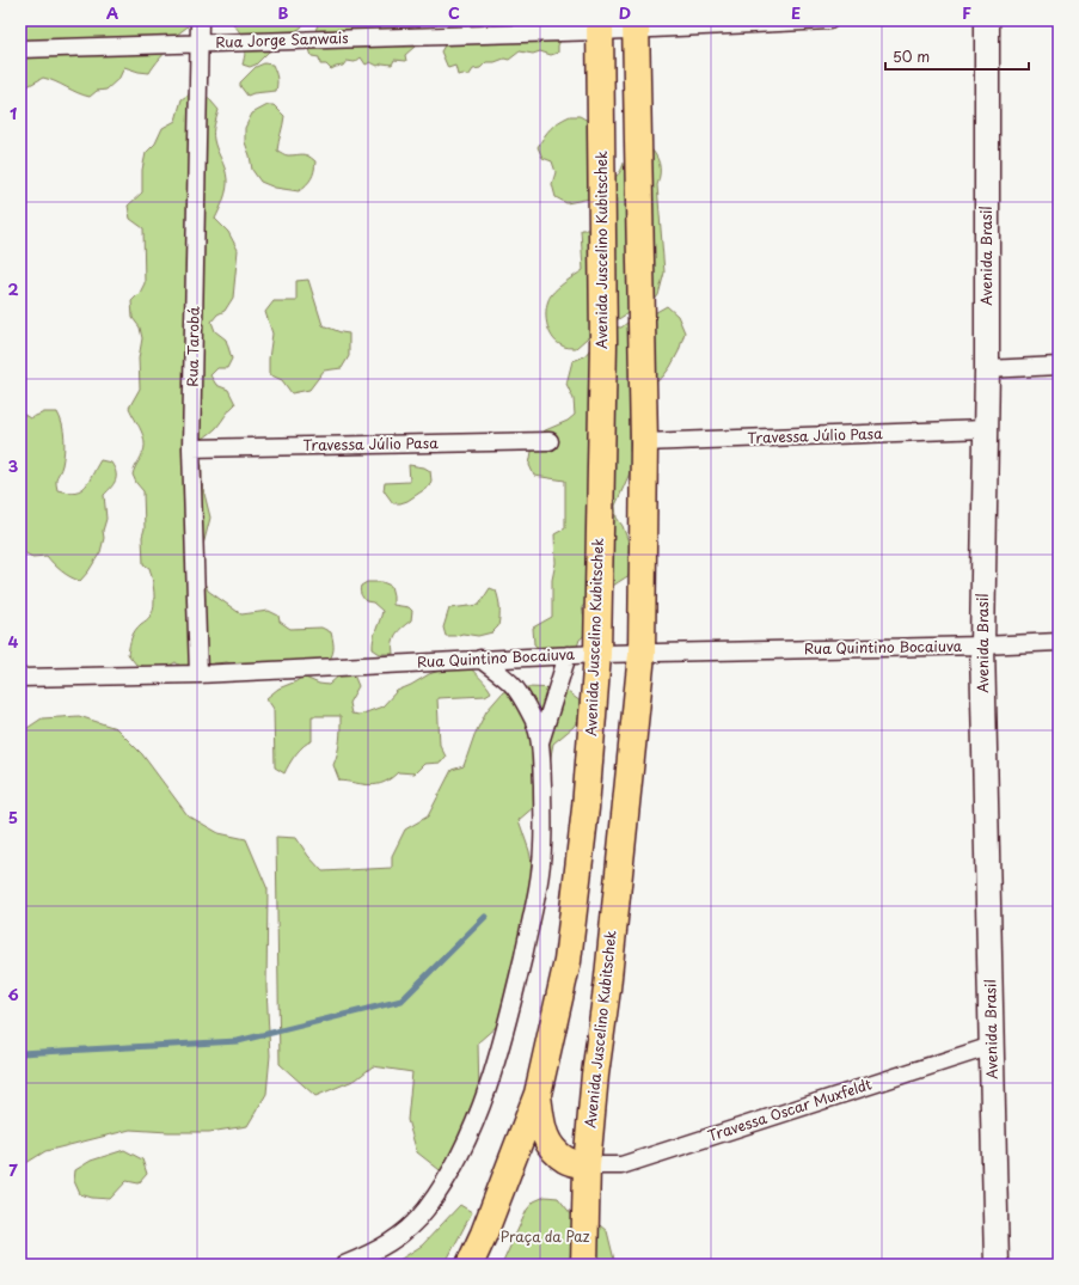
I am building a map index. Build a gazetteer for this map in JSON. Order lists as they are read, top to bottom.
{
  "streets": {
    "main road": ["Avenida Juscelino Kubitschek"],
    "street": [
      "Rua Jorge Sanwais",
      "Avenida Brasil",
      "Rua Tarobá",
      "Travessa Júlio Pasa",
      "Rua Quintino Bocaiuva",
      "Travessa Oscar Muxfeldt"
    ]
  },
  "crossings": [
    ["Rua Jorge Sanwais", "Avenida Juscelino Kubitschek"],
    ["Rua Jorge Sanwais", "Rua Tarobá"],
    ["Avenida Juscelino Kubitschek", "Travessa Júlio Pasa"],
    ["Avenida Juscelino Kubitschek", "Rua Quintino Bocaiuva"],
    ["Avenida Juscelino Kubitschek", "Travessa Oscar Muxfeldt"],
    ["Avenida Brasil", "Travessa Júlio Pasa"],
    ["Avenida Brasil", "Rua Quintino Bocaiuva"],
    ["Avenida Brasil", "Travessa Oscar Muxfeldt"],
    ["Rua Tarobá", "Travessa Júlio Pasa"],
    ["Rua Tarobá", "Rua Quintino Bocaiuva"]
  ],
  "parks": ["Praça da Paz"],
  "scale_bar": "50 m",
  "grid": {
    "columns": [
      "A",
      "B",
      "C",
      "D",
      "E",
      "F"
    ],
    "rows": [
      "1",
      "2",
      "3",
      "4",
      "5",
      "6",
      "7"
    ]
  }
}
